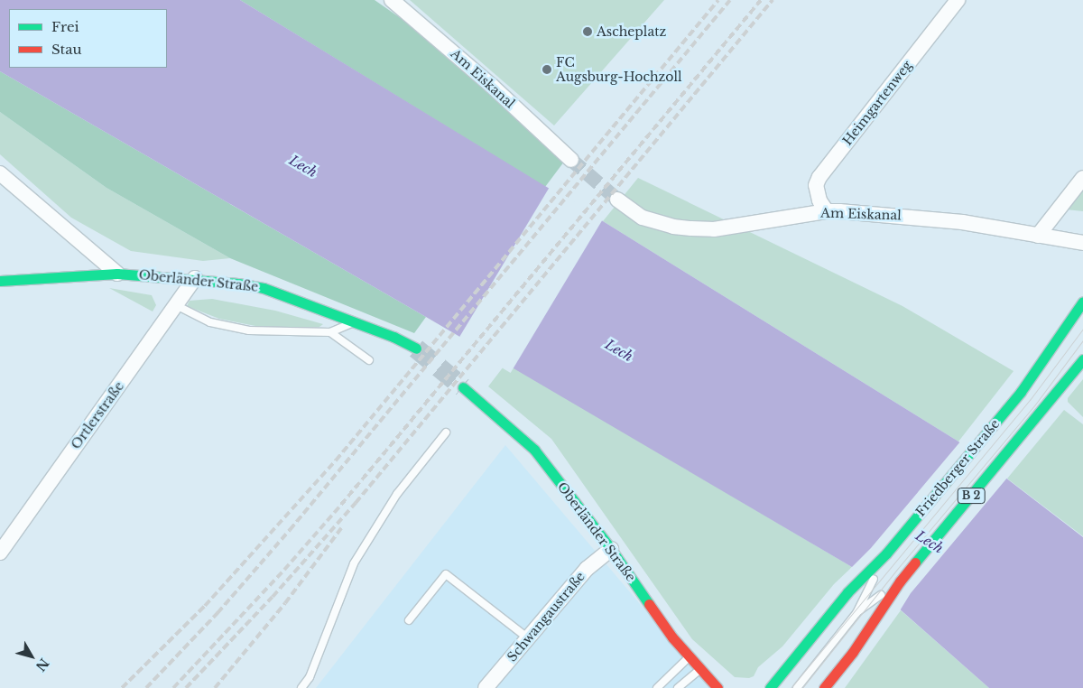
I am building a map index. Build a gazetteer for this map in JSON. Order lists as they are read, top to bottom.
{
  "streets": {
    "main road": ["Oberländer Straße", "Friedberger Straße", "B 2"],
    "street": [
      "Am Eiskanal",
      "Heimgartenweg",
      "Ortlerstraße",
      "Schwangaustraße"
    ]
  },
  "crossings": [
    ["Am Eiskanal", "Heimgartenweg"],
    ["Oberländer Straße", "Ortlerstraße"],
    ["Oberländer Straße", "Schwangaustraße"]
  ],
  "water": ["Lech"],
  "places": ["Ascheplatz", "FC Augsburg-Hochzoll"],
  "legend": ["Frei", "Stau"],
  "north": "bottom right"
}
